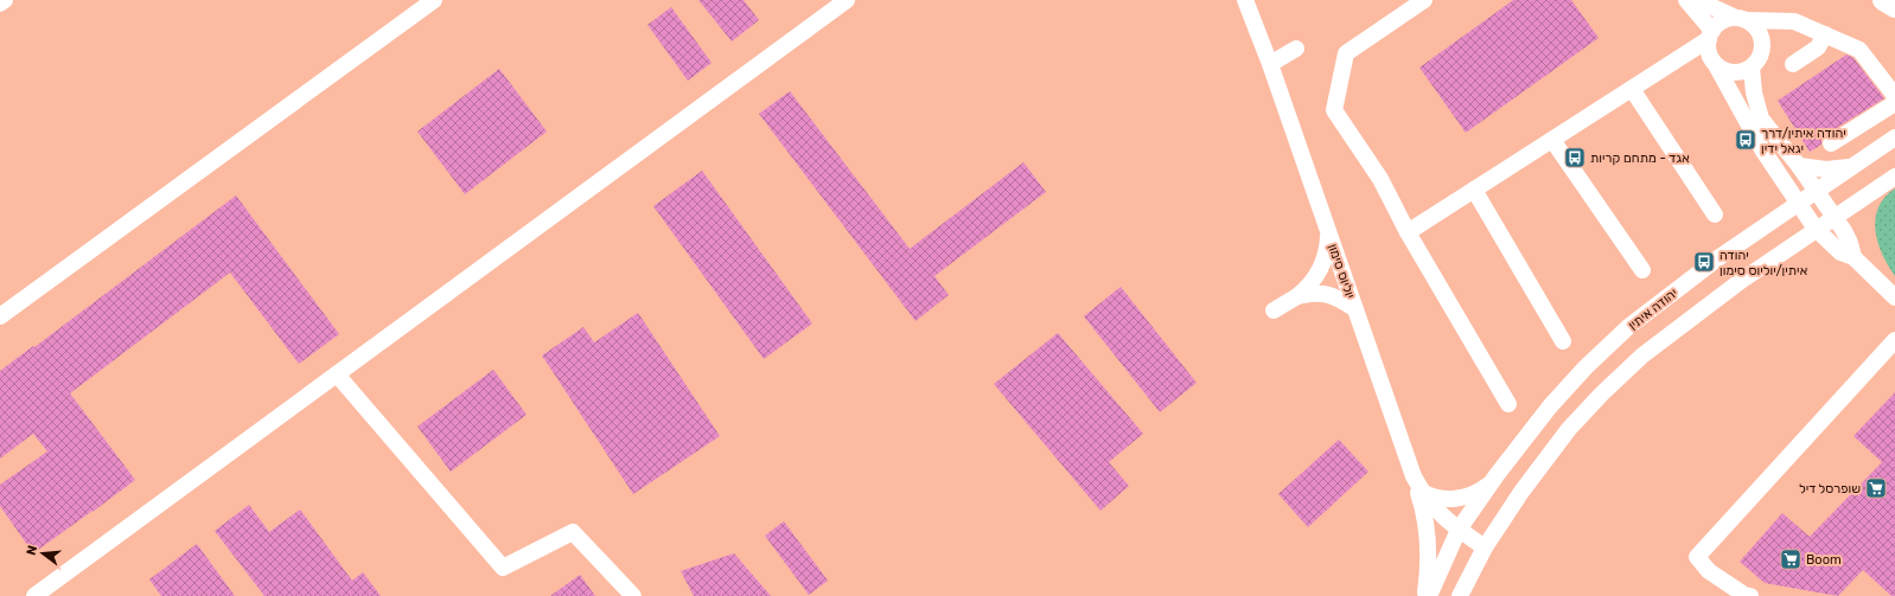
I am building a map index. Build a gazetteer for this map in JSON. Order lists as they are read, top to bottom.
{
  "streets": {
    "street": ["יוליוס סימון", "יהודה איתין"]
  },
  "crossings": [
    ["יוליוס סימון", "יהודה איתין"]
  ],
  "places": {
    "bus stop": ["יהודה איתין/דרך יגאל ידין", "אגד - מתחם קריות", "יהודה איתין/יוליוס סימון"],
    "supermarket": ["שופרסל דיל", "Boom"]
  },
  "north": "left"
}
